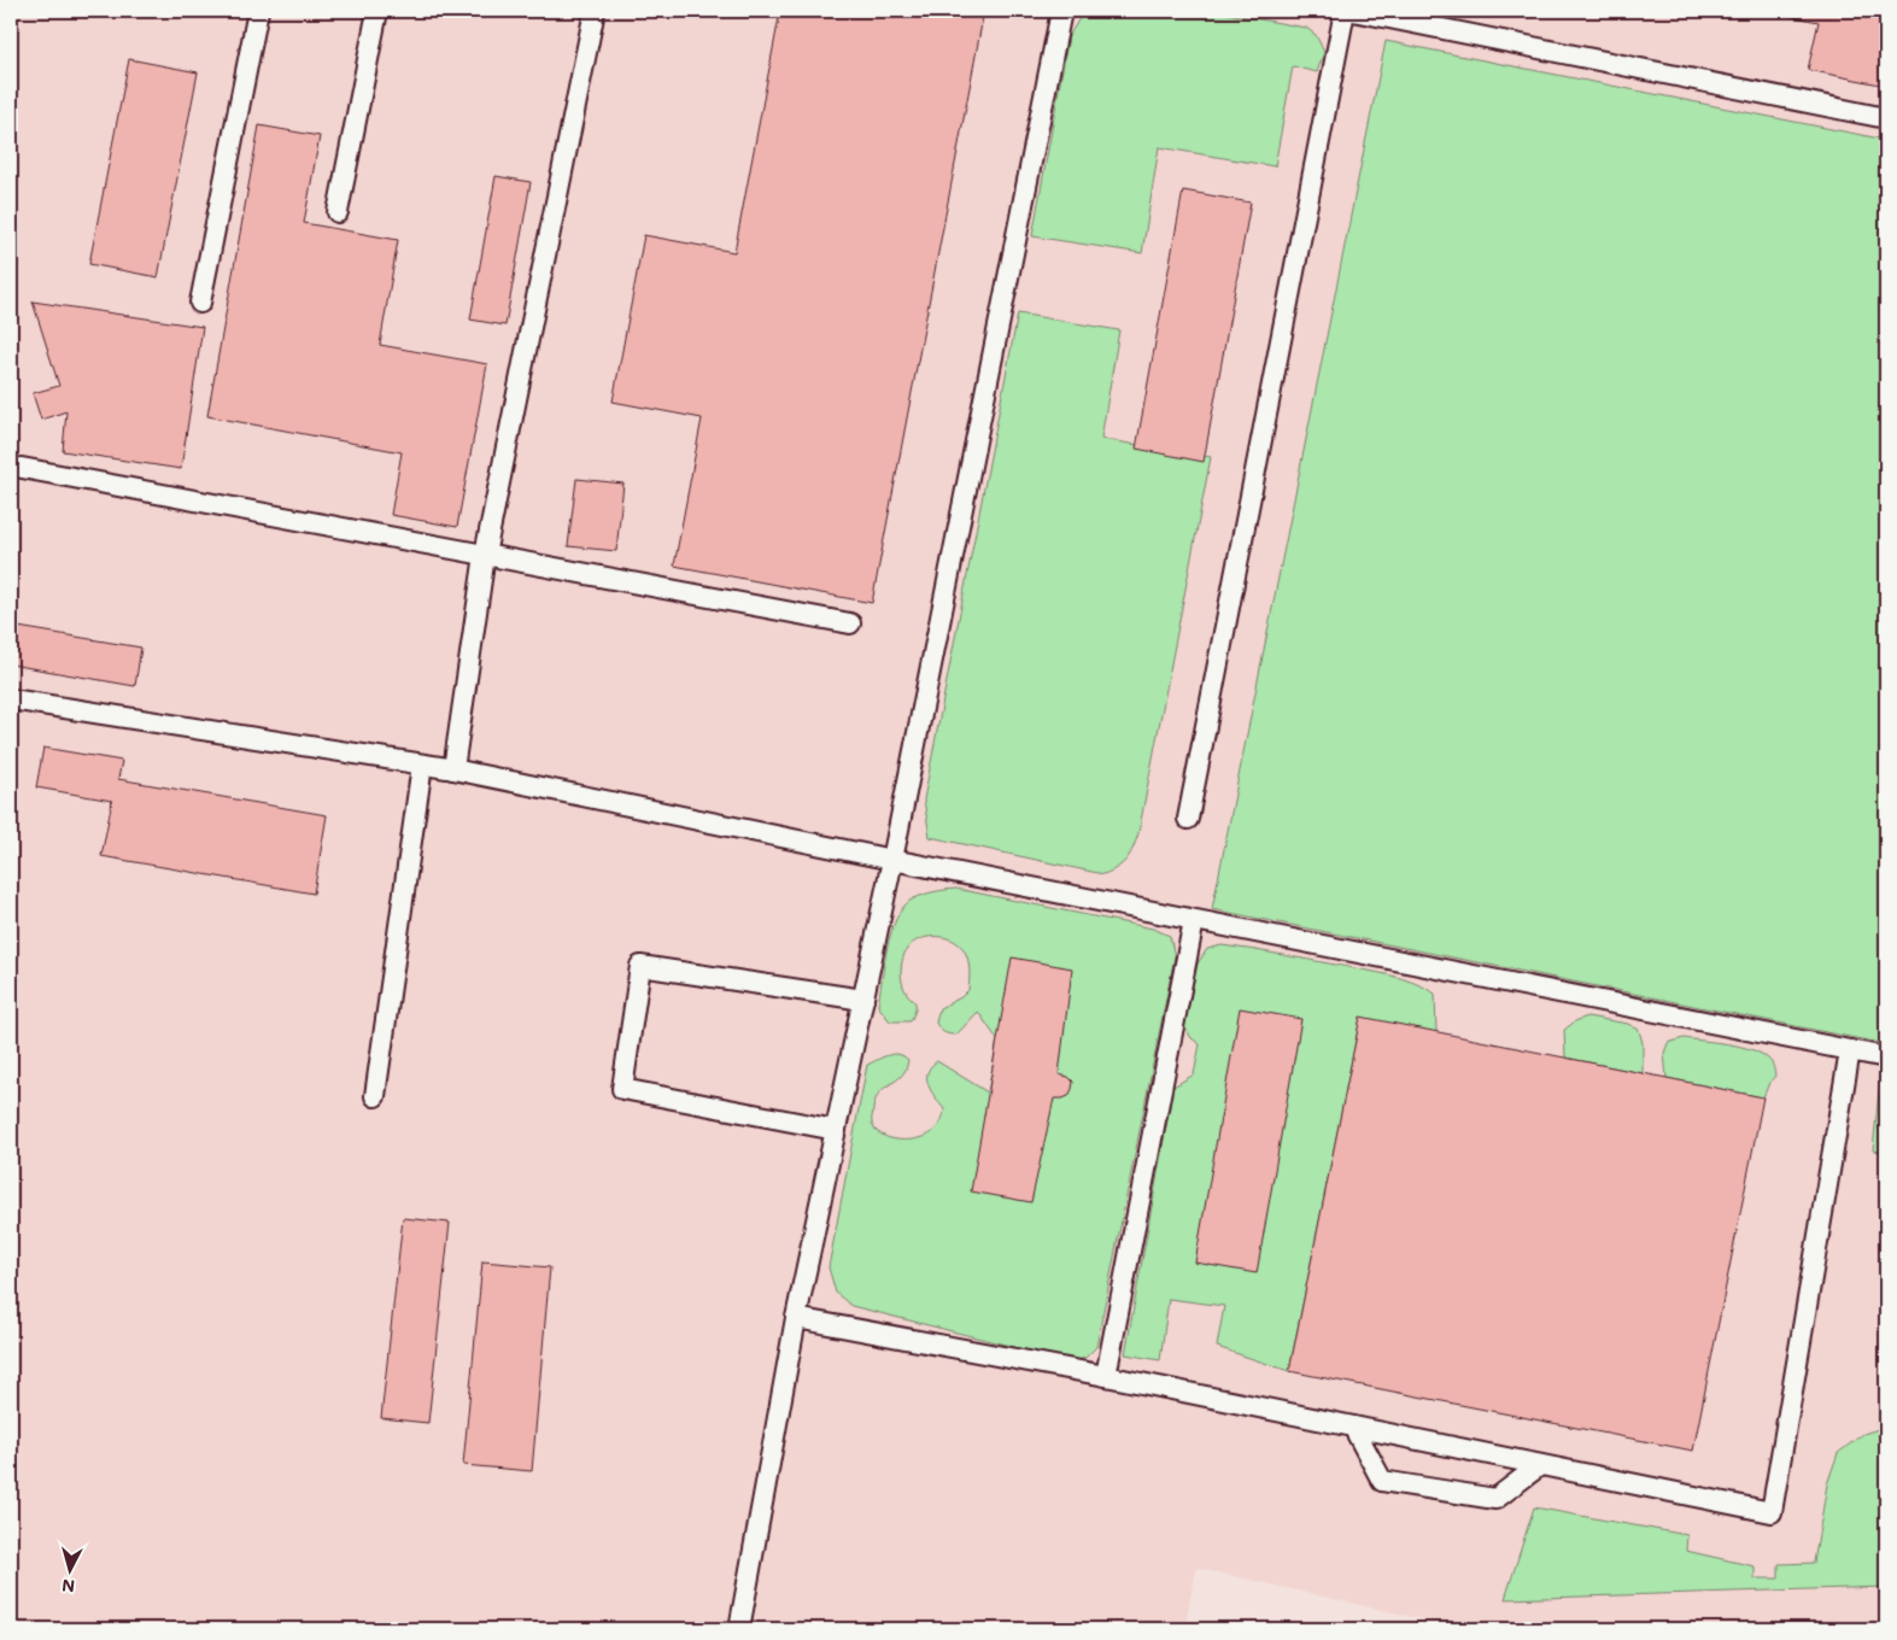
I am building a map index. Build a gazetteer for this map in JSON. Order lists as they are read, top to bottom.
{
  "north": "bottom"
}
